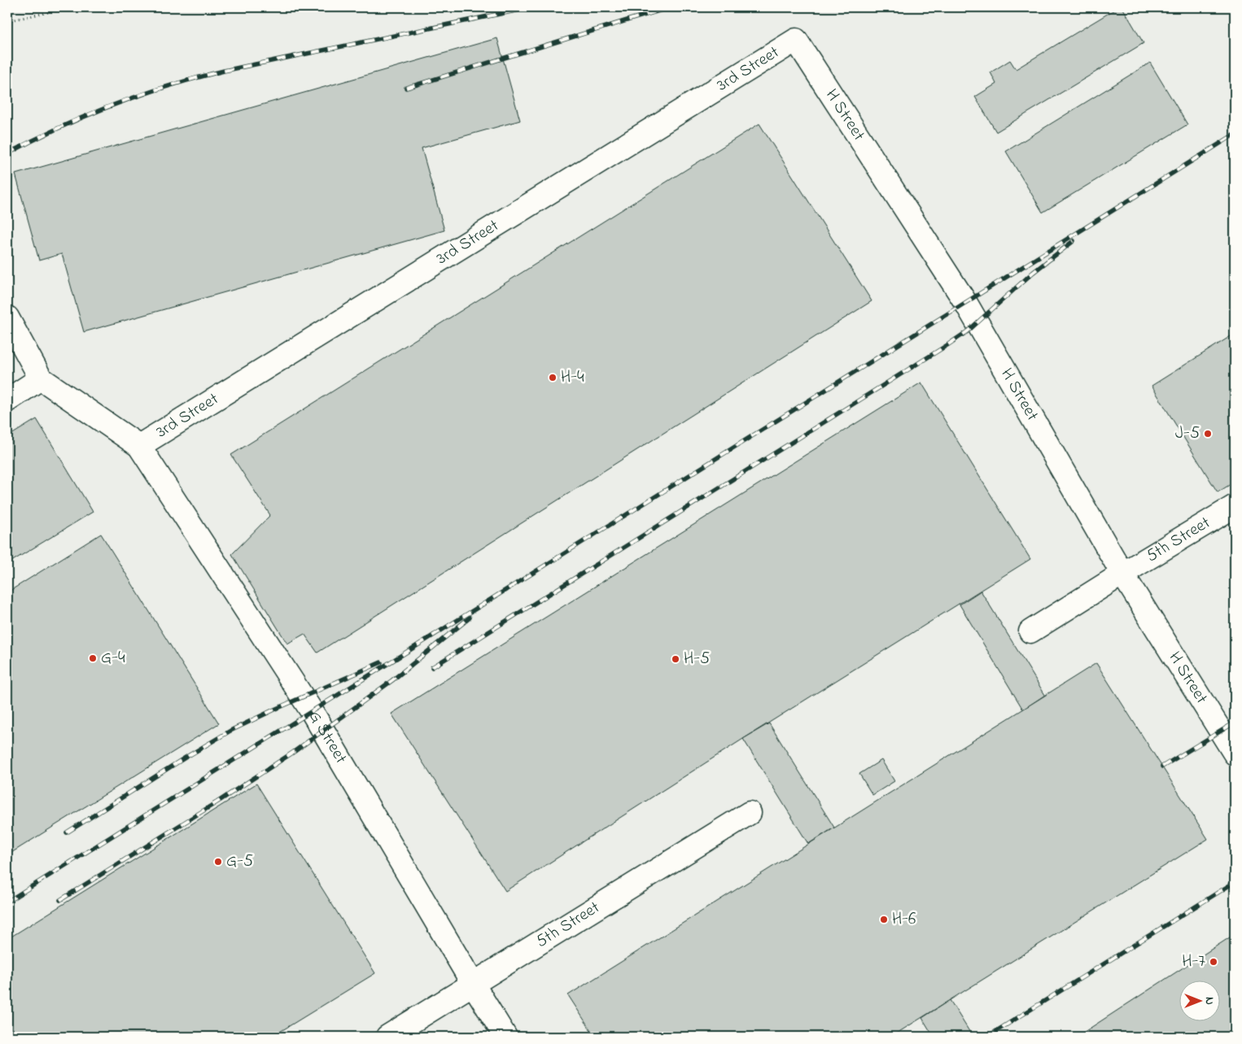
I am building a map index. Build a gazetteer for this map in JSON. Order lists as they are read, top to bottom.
{
  "streets": {
    "lane": [
      "3rd Street",
      "H Street",
      "5th Street",
      "G Street"
    ]
  },
  "crossings": [
    ["3rd Street", "H Street"],
    ["3rd Street", "G Street"],
    ["H Street", "5th Street"],
    ["5th Street", "G Street"]
  ],
  "places": [
    "H-4",
    "J-5",
    "G-4",
    "H-5",
    "G-5",
    "H-6",
    "H-7"
  ],
  "north": "right"
}
